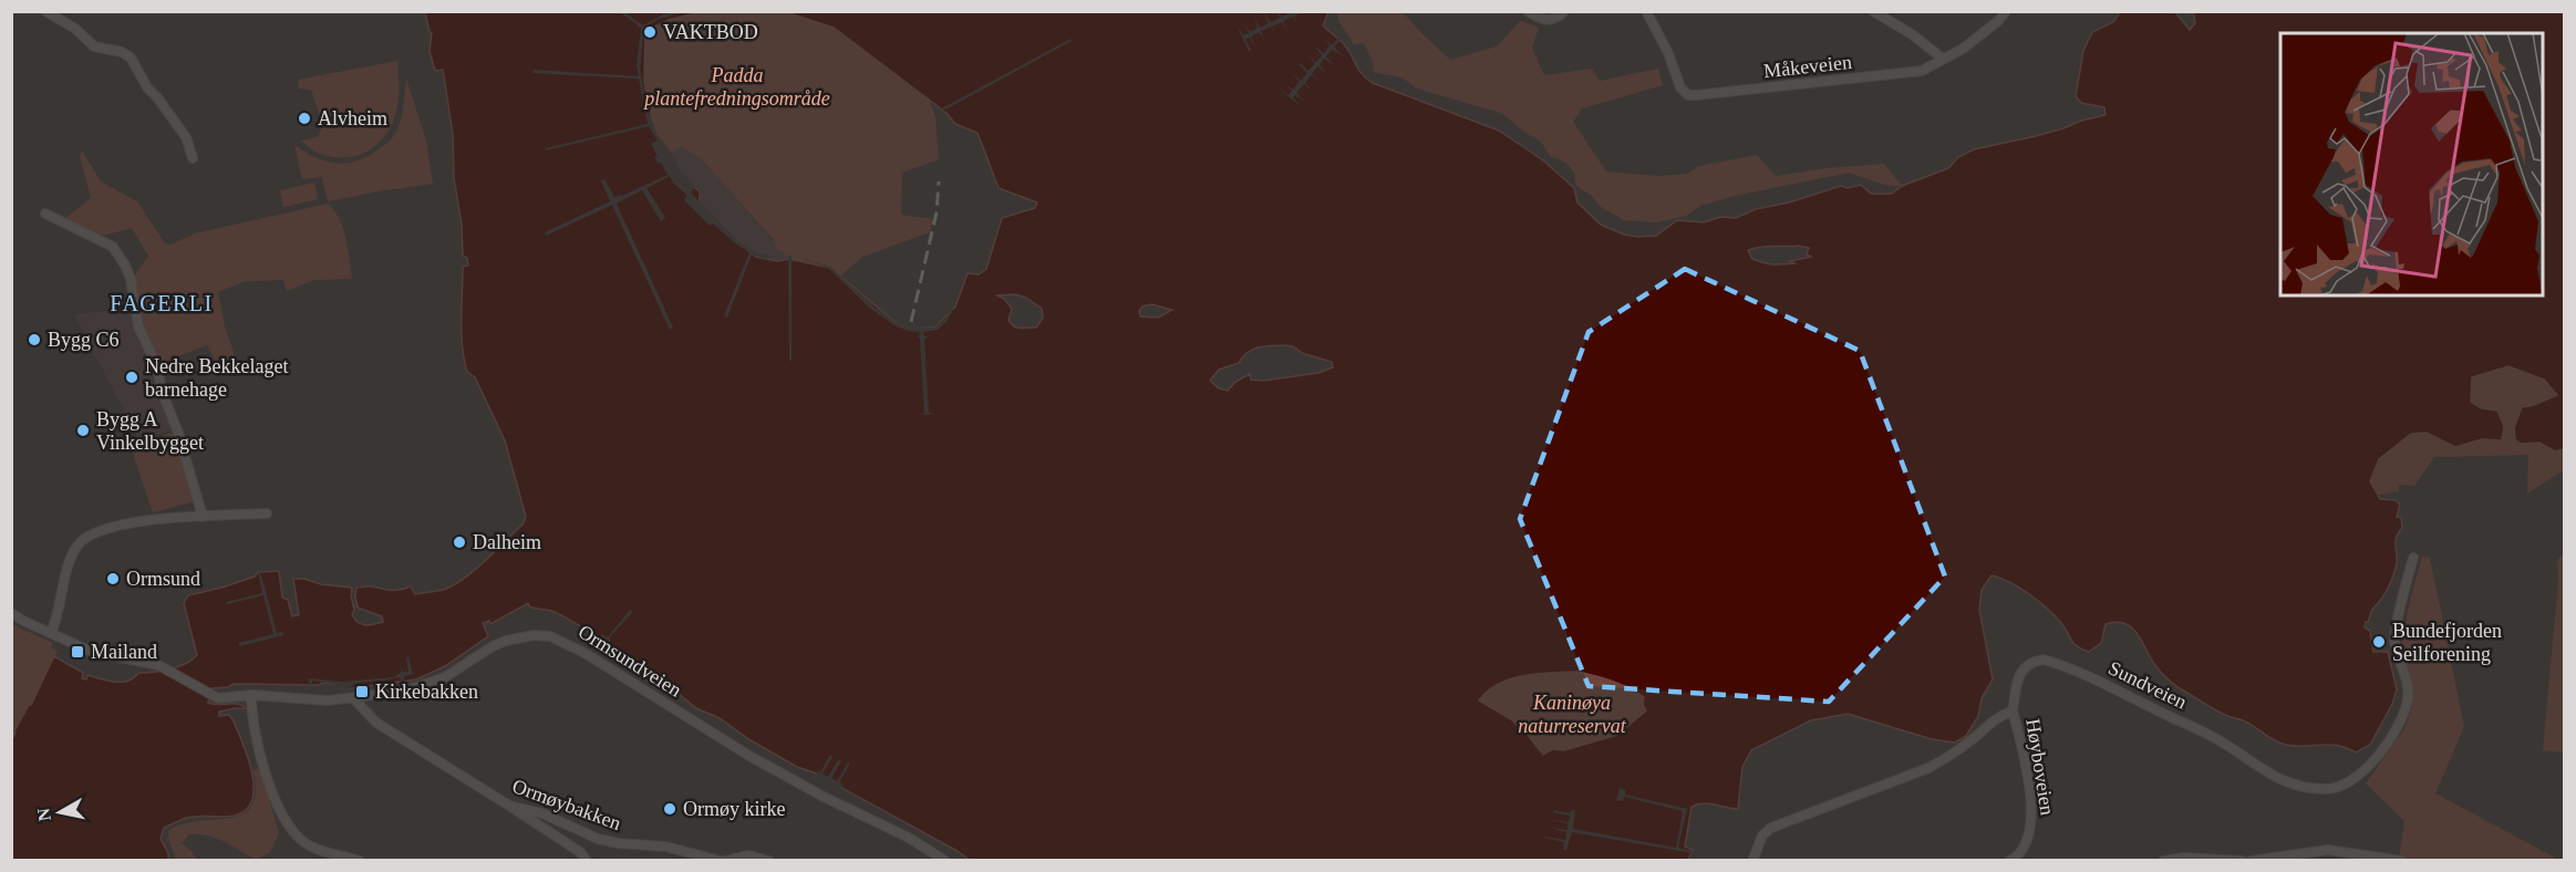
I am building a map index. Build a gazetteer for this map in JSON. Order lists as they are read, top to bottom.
{
  "streets": {
    "street": [
      "Måkeveien",
      "Ormsundveien",
      "Sundveien",
      "Høyboveien",
      "Ormøybakken"
    ]
  },
  "crossings": [
    ["Ormsundveien", "Ormøybakken"],
    ["Sundveien", "Høyboveien"]
  ],
  "districts": ["FAGERLI"],
  "parks": ["Padda plantefredningsområde", "Kaninøya naturreservat"],
  "places": {
    "other": [
      "VAKTBOD",
      "Alvheim",
      "Bygg C6",
      "Nedre Bekkelaget barnehage",
      "Bygg A Vinkelbygget",
      "Dalheim",
      "Ormsund",
      "Bundefjorden Seilforening",
      "Ormøy kirke"
    ],
    "transit": ["Mailand", "Kirkebakken"]
  },
  "north": "left"
}
